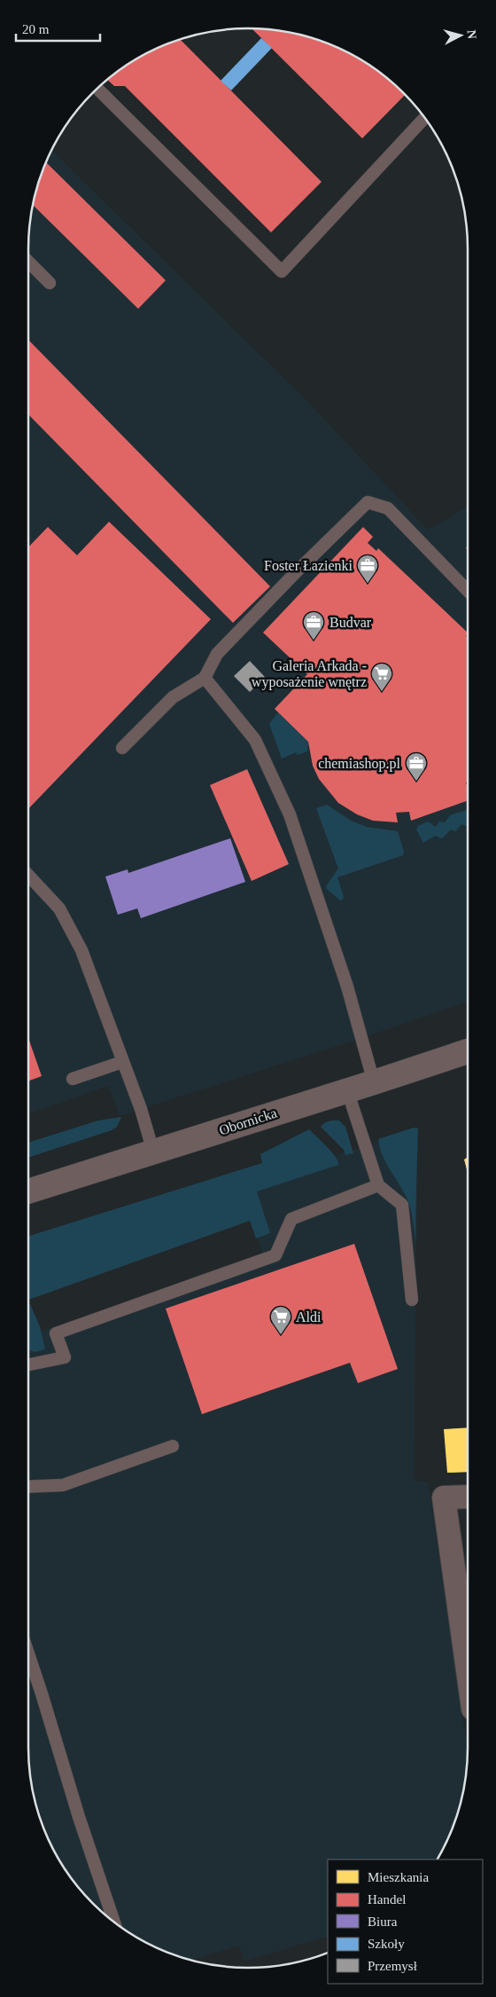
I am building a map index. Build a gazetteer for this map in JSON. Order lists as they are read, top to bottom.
{
  "streets": {
    "main road": ["Obornicka"]
  },
  "places": {
    "office": ["Foster Łazienki", "Budvar", "chemiashop.pl"],
    "supermarket": ["Galeria Arkada - wyposażenie wnętrz", "Aldi"]
  },
  "legend": [
    "Mieszkania",
    "Handel",
    "Biura",
    "Szkoły",
    "Przemysł"
  ],
  "scale_bar": "20 m",
  "north": "right"
}
